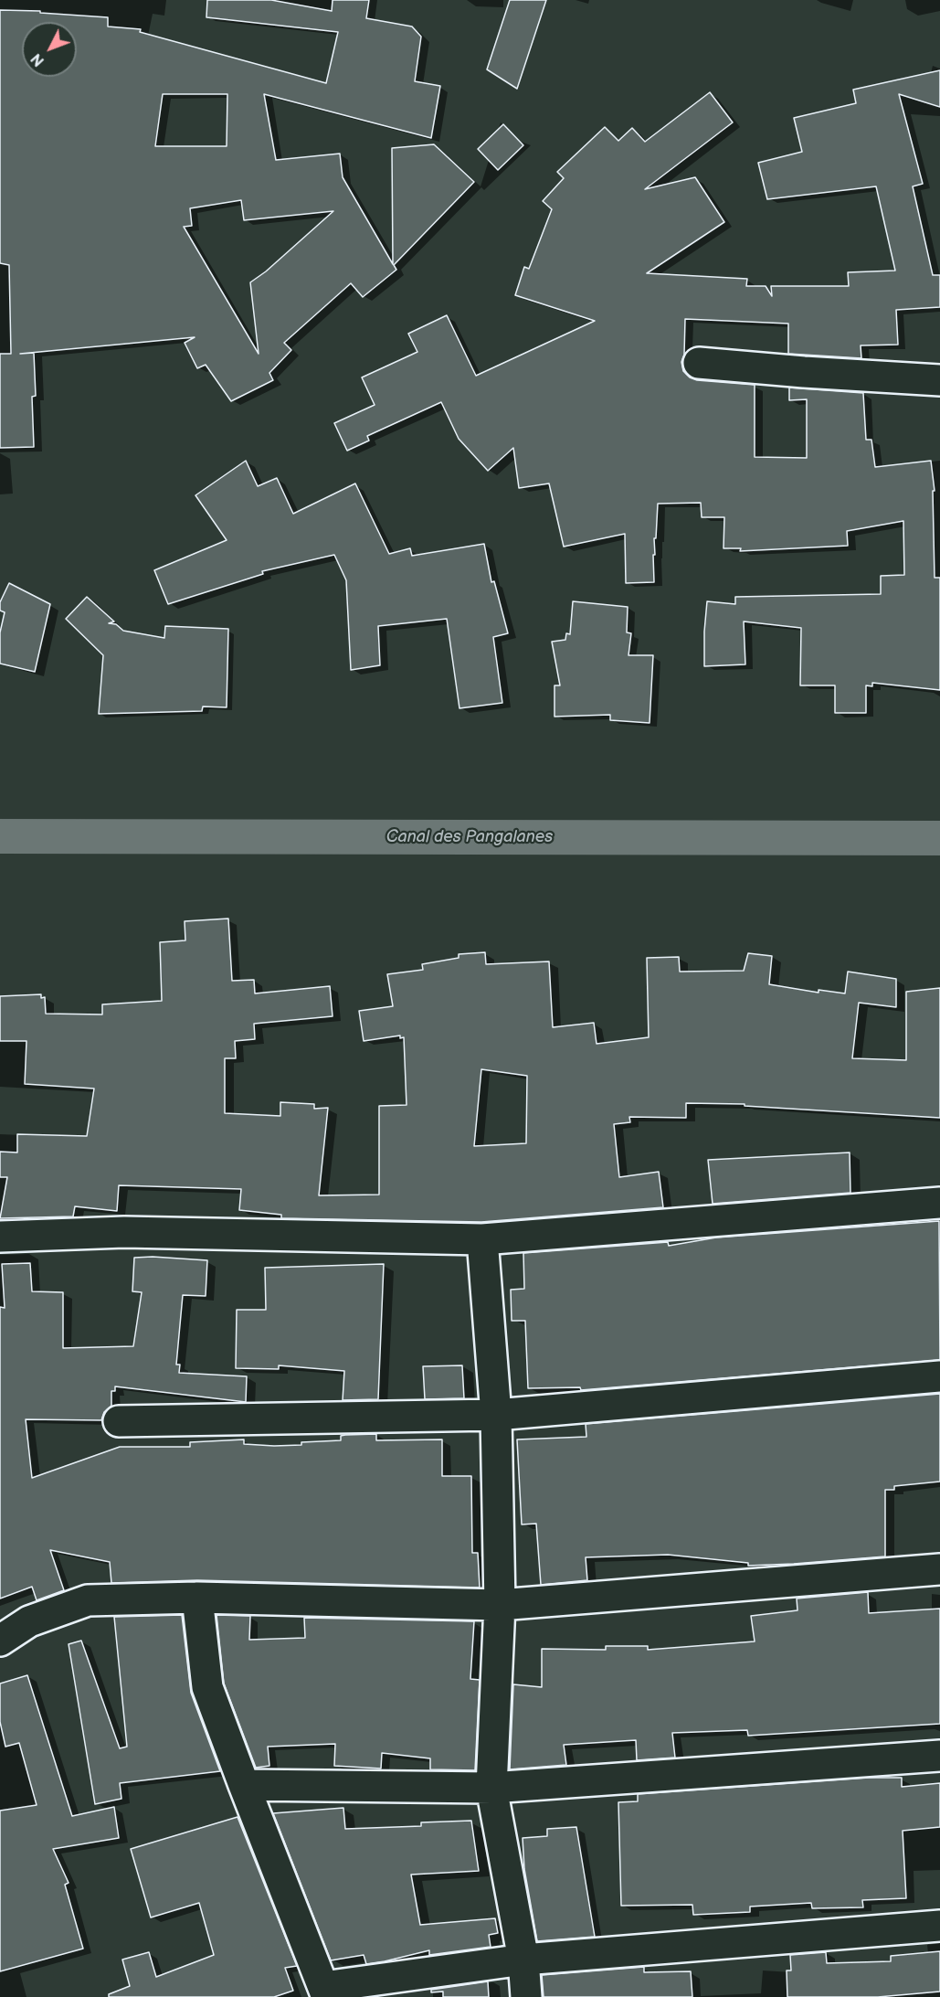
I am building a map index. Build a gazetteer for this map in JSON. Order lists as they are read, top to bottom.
{
  "water": ["Canal des Pangalanes"],
  "north": "bottom left"
}
